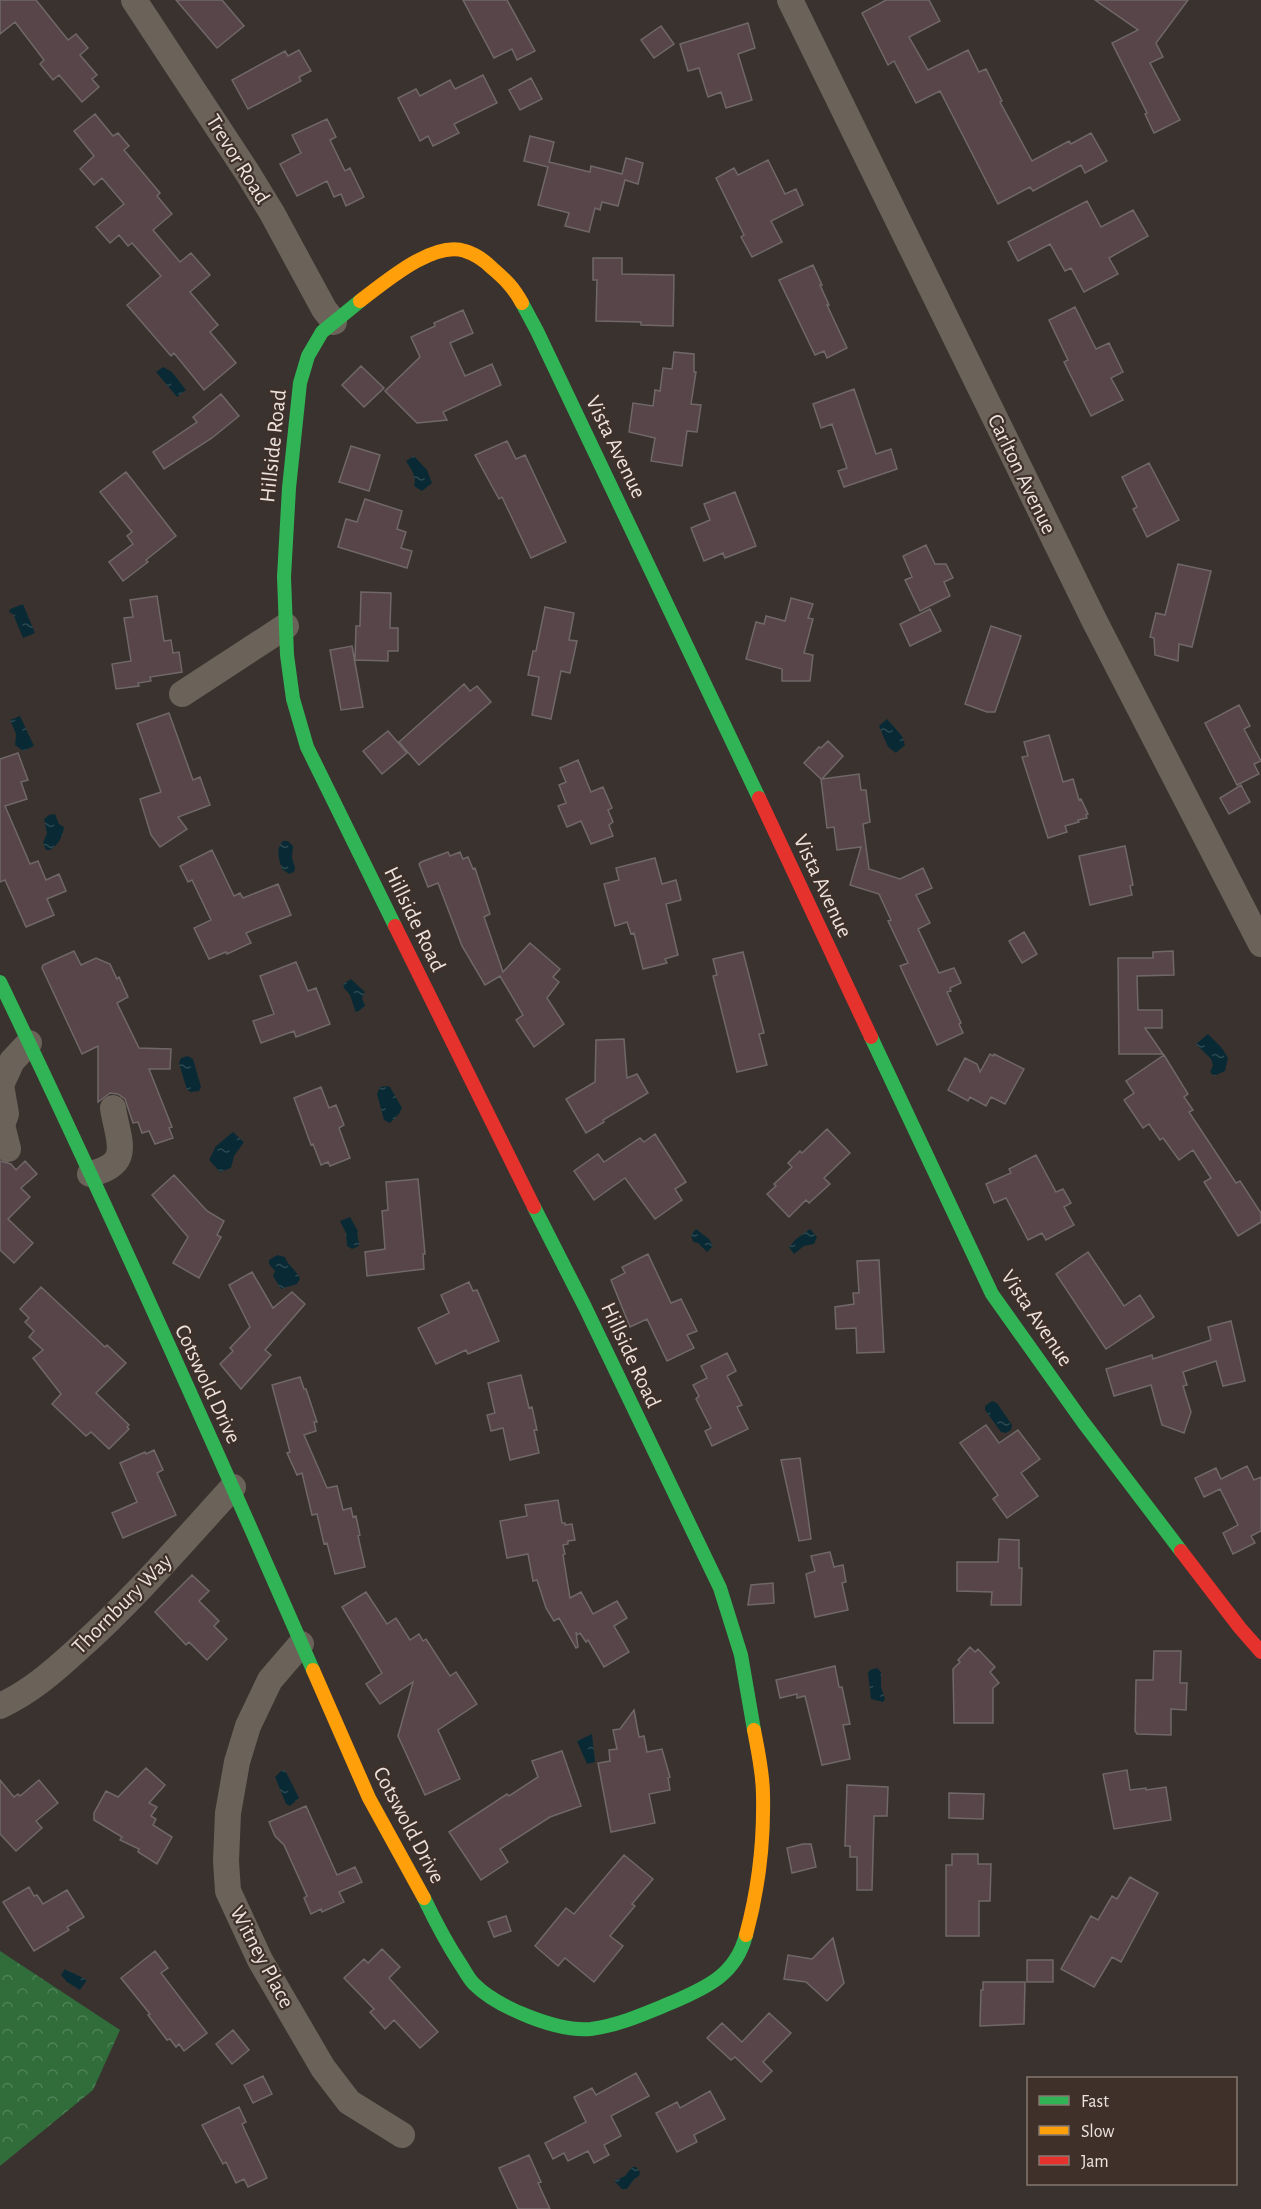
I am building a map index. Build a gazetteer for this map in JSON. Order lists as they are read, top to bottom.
{
  "streets": {
    "street": [
      "Trevor Road",
      "Hillside Road",
      "Vista Avenue",
      "Carlton Avenue",
      "Cotswold Drive",
      "Thornbury Way",
      "Witney Place"
    ]
  },
  "crossings": [
    ["Trevor Road", "Hillside Road"],
    ["Trevor Road", "Vista Avenue"],
    ["Hillside Road", "Vista Avenue"],
    ["Hillside Road", "Cotswold Drive"],
    ["Cotswold Drive", "Thornbury Way"],
    ["Cotswold Drive", "Witney Place"]
  ],
  "legend": ["Fast", "Slow", "Jam"]
}
